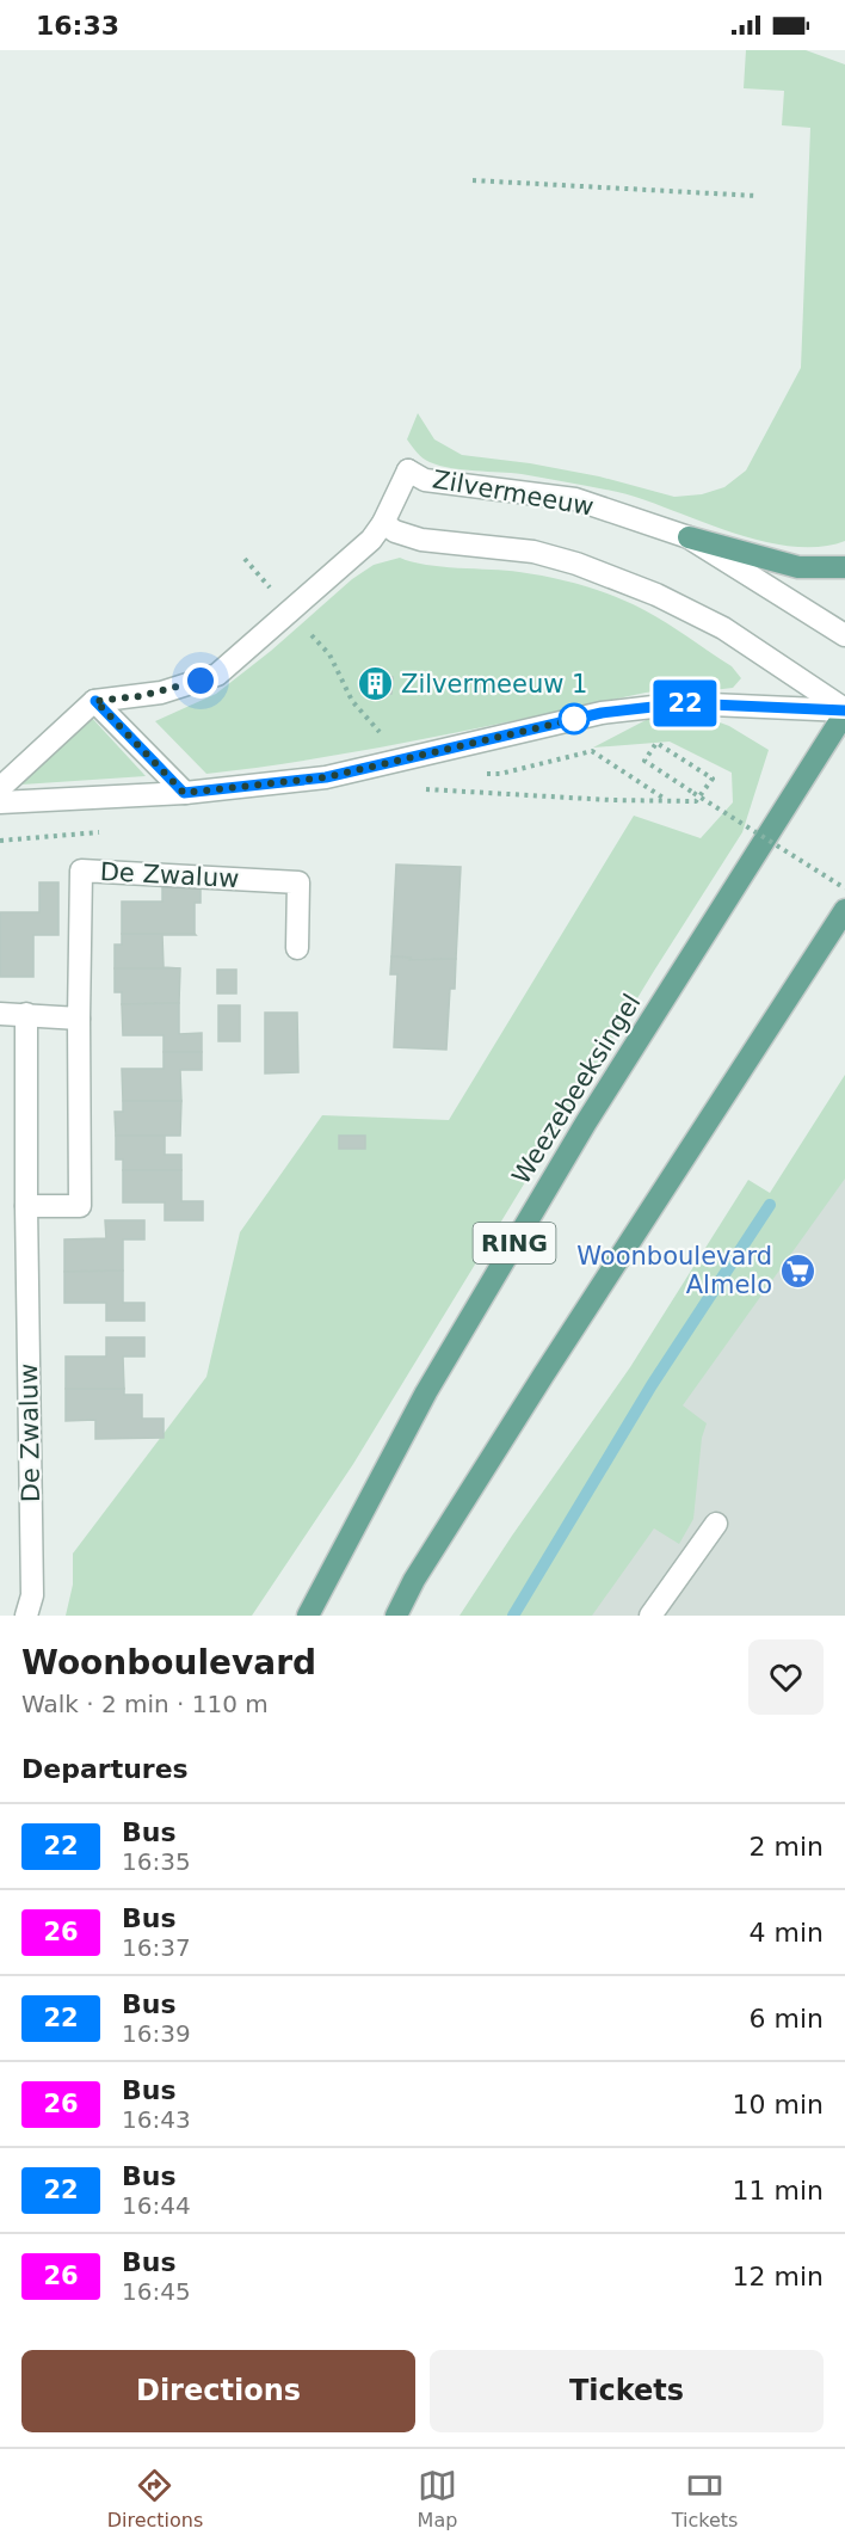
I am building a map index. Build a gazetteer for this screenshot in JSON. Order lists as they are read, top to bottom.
{
  "streets": {
    "main road": ["Weezebeeksingel", "RING"],
    "street": ["Zilvermeeuw", "De Zwaluw"]
  },
  "places": {
    "building": ["Zilvermeeuw 1"],
    "supermarket": ["Woonboulevard Almelo"]
  },
  "lines": ["bus line 22"],
  "page": {
    "status": "16:33",
    "on_map": "22",
    "heading": [
      ["Woonboulevard", "Walk · 2 min · 110 m"],
      "Departures"
    ],
    "list": [
      {
        "mark": "22",
        "name": "Bus",
        "note": "16:35",
        "value": "2 min"
      },
      {
        "mark": "26",
        "name": "Bus",
        "note": "16:37",
        "value": "4 min"
      },
      {
        "mark": "22",
        "name": "Bus",
        "note": "16:39",
        "value": "6 min"
      },
      {
        "mark": "26",
        "name": "Bus",
        "note": "16:43",
        "value": "10 min"
      },
      {
        "mark": "22",
        "name": "Bus",
        "note": "16:44",
        "value": "11 min"
      },
      {
        "mark": "26",
        "name": "Bus",
        "note": "16:45",
        "value": "12 min"
      }
    ],
    "buttons": ["Directions", "Tickets"],
    "tabs": ["Directions", "Map", "Tickets"]
  }
}
